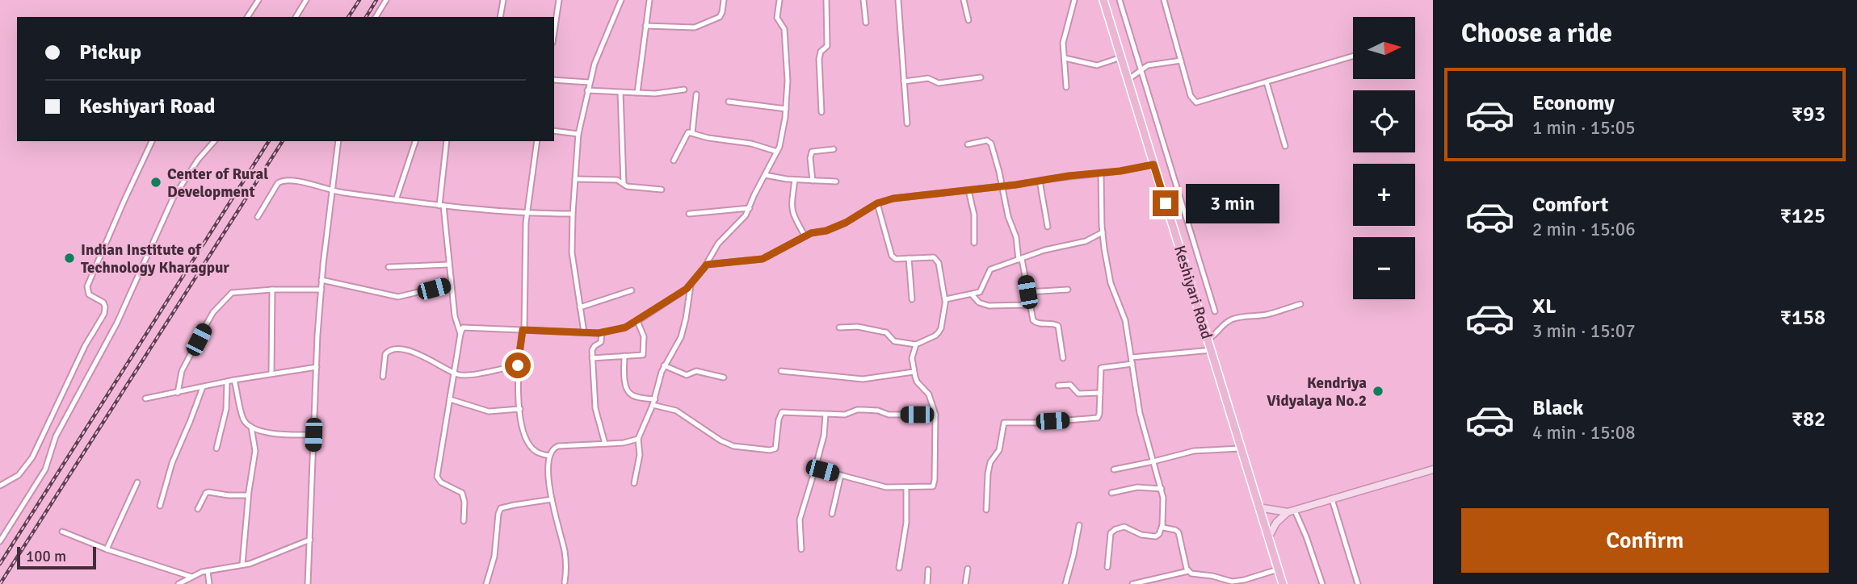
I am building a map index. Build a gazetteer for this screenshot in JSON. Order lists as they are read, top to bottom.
{
  "streets": {
    "main road": ["Keshiyari Road"]
  },
  "places": ["Center of Rural Development", "Indian Institute of Technology Kharagpur", "Kendriya Vidyalaya No.2"],
  "scale_bar": "100 m",
  "north": "right",
  "page": {
    "heading": "Choose a ride",
    "map_buttons": ["+", "−"],
    "banner": ["Pickup", "Keshiyari Road"],
    "list": [
      {
        "name": "Economy",
        "note": "1 min · 15:05",
        "value": "₹93"
      },
      {
        "name": "Comfort",
        "note": "2 min · 15:06",
        "value": "₹125"
      },
      {
        "name": "XL",
        "note": "3 min · 15:07",
        "value": "₹158"
      },
      {
        "name": "Black",
        "note": "4 min · 15:08",
        "value": "₹82"
      }
    ],
    "bubble": "3 min",
    "buttons": "Confirm",
    "scale": "100 m"
  }
}
